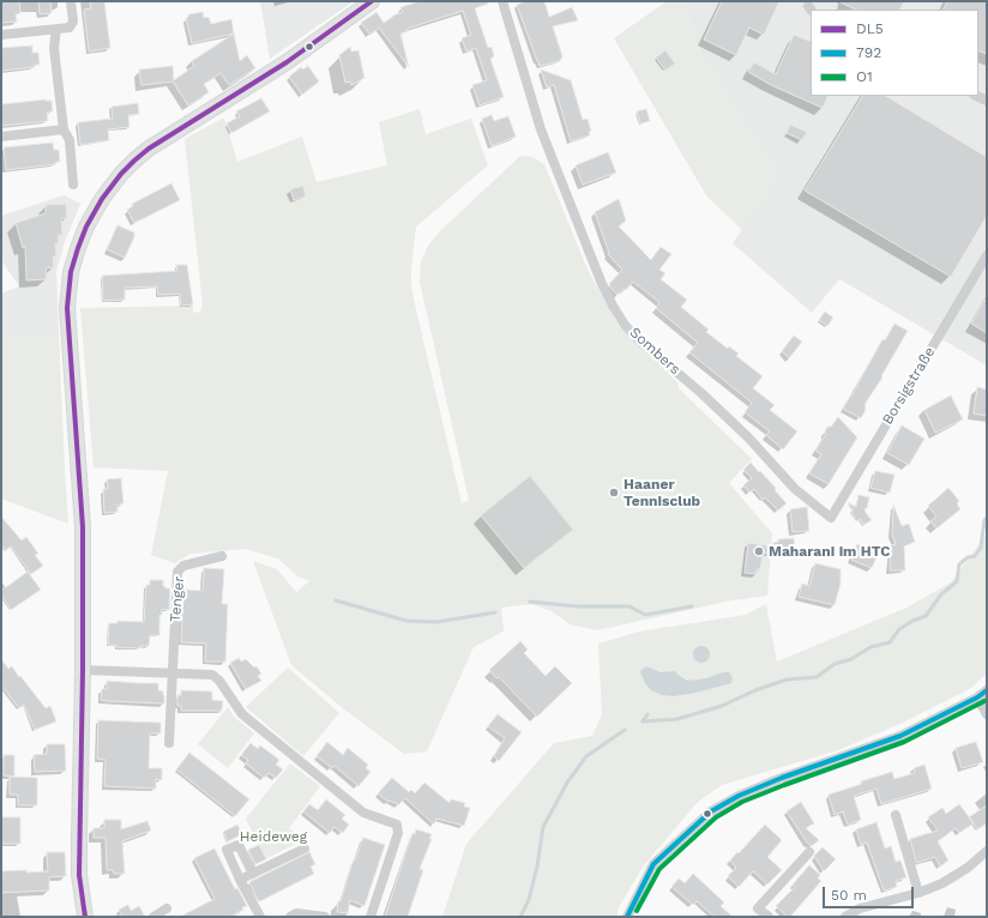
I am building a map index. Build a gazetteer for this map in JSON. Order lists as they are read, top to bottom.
{
  "streets": {
    "street": ["Sombers", "Borsigstraße", "Tenger"]
  },
  "crossings": [
    ["Sombers", "Borsigstraße"]
  ],
  "parks": ["Heideweg"],
  "places": ["Haaner Tennisclub", "Maharani im HTC"],
  "lines": ["transit line DL5", "transit line 792", "transit line O1"],
  "legend": ["DL5", "792", "O1"],
  "scale_bar": "50 m"
}
